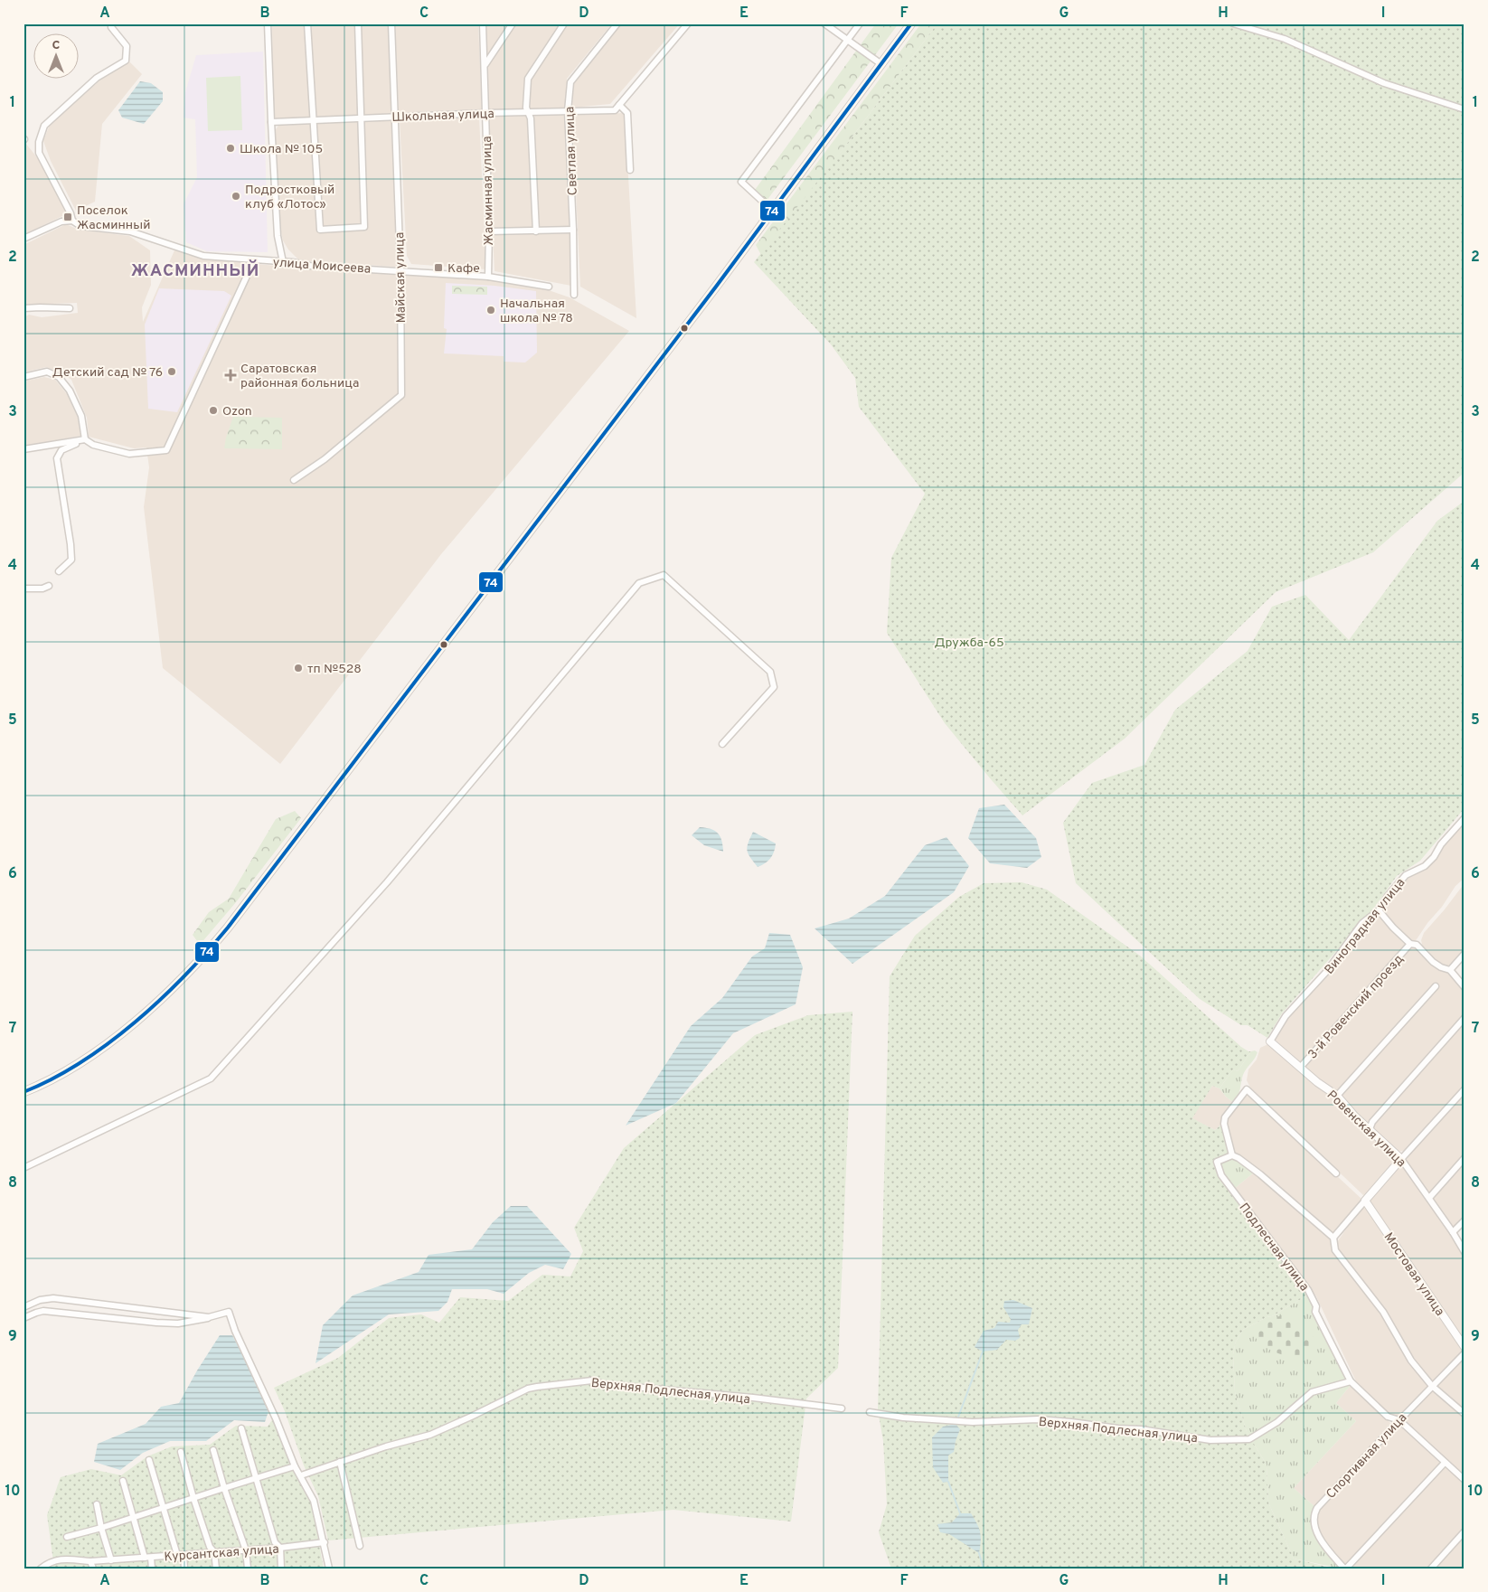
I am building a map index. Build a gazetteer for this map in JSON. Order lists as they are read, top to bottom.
{
  "streets": {
    "street": [
      "Школьная улица",
      "Светлая улица",
      "Жасминная улица",
      "улица Моисеева",
      "Майская улица",
      "Виноградная улица",
      "3-й Ровенский проезд",
      "Ровенская улица",
      "Подлесная улица",
      "Мостовая улица",
      "Верхняя Подлесная улица",
      "Спортивная улица",
      "Курсантская улица"
    ]
  },
  "crossings": [
    ["Школьная улица", "Светлая улица"],
    ["Школьная улица", "Жасминная улица"],
    ["Школьная улица", "Майская улица"],
    ["Жасминная улица", "улица Моисеева"],
    ["улица Моисеева", "Майская улица"],
    ["Виноградная улица", "Ровенская улица"],
    ["3-й Ровенский проезд", "Ровенская улица"],
    ["Подлесная улица", "Верхняя Подлесная улица"],
    ["Подлесная улица", "Спортивная улица"]
  ],
  "districts": ["ЖАСМИННЫЙ"],
  "parks": ["Дружба-65"],
  "places": {
    "other": [
      "Школа № 105",
      "Подростковый клуб «Лотос»",
      "Начальная школа № 78",
      "Детский сад № 76",
      "Ozon",
      "тп №528"
    ],
    "transit": ["Поселок Жасминный", "Кафе"],
    "health": ["Саратовская районная больница"]
  },
  "lines": ["transit line 74"],
  "north": "top",
  "grid": {
    "columns": [
      "A",
      "B",
      "C",
      "D",
      "E",
      "F",
      "G",
      "H",
      "I"
    ],
    "rows": [
      "1",
      "2",
      "3",
      "4",
      "5",
      "6",
      "7",
      "8",
      "9",
      "10"
    ]
  }
}
